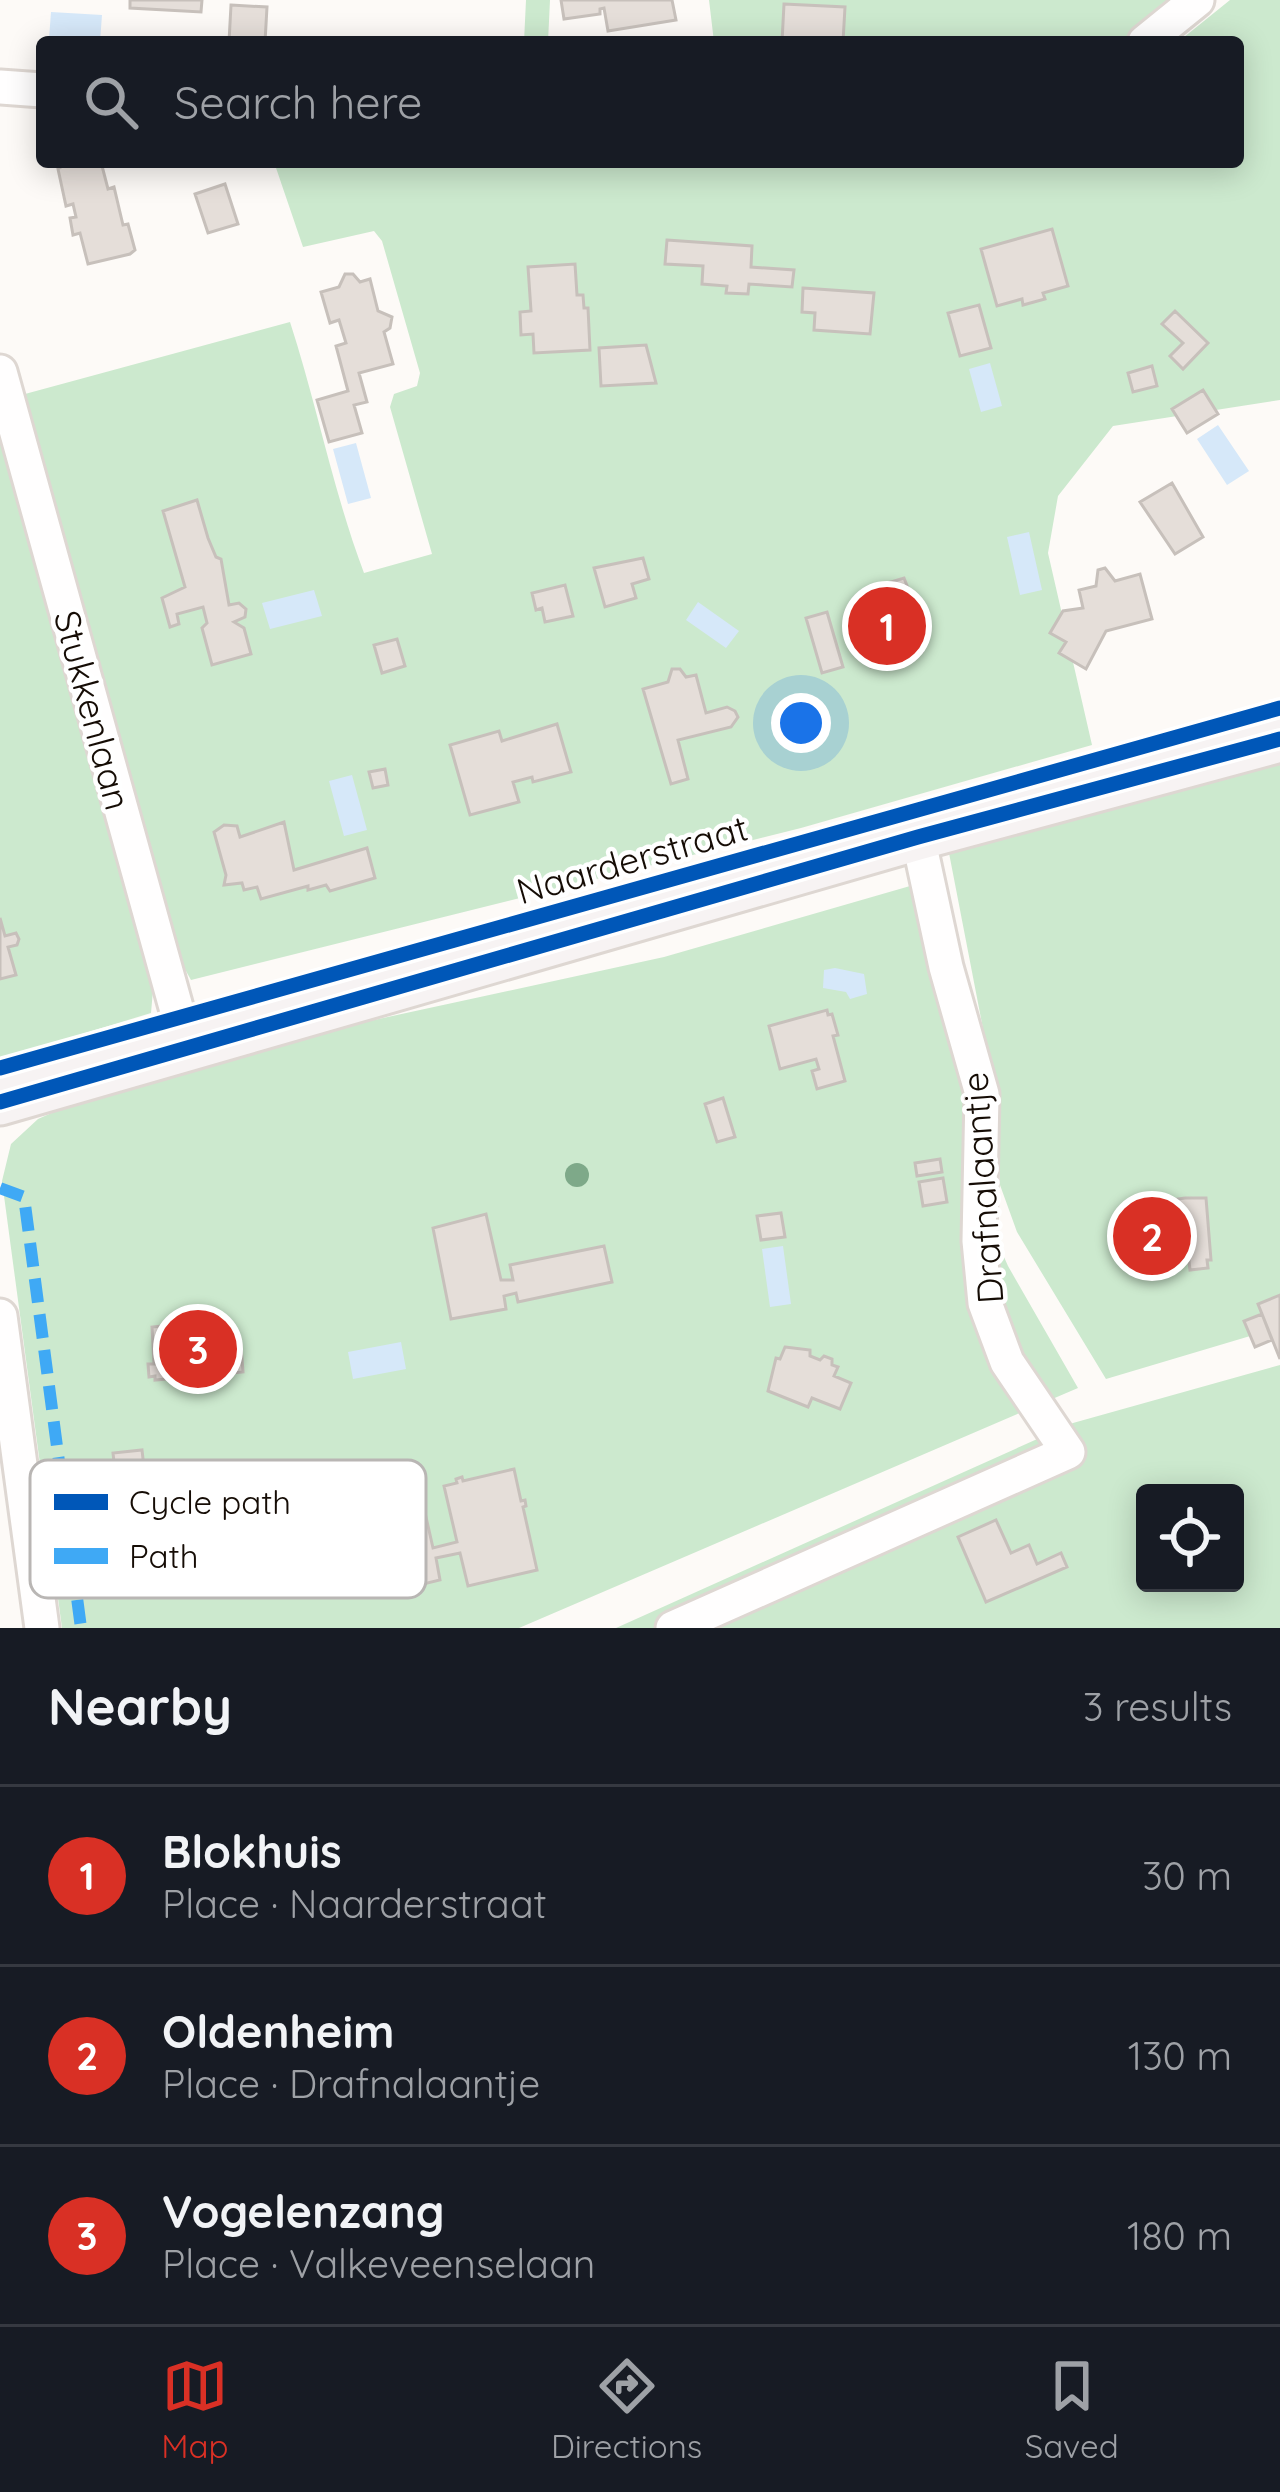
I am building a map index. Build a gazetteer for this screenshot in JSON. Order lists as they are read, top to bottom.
{
  "streets": {
    "street": ["Stukkenlaan", "Naarderstraat", "Drafnalaantje"]
  },
  "crossings": [
    ["Stukkenlaan", "Naarderstraat"],
    ["Naarderstraat", "Drafnalaantje"]
  ],
  "legend": ["Cycle path", "Path"],
  "page": {
    "search": "Search here",
    "pins": ["1", "2", "3"],
    "heading": ["Nearby", "3 results"],
    "list": [
      {
        "mark": "1",
        "name": "Blokhuis",
        "note": "Place · Naarderstraat",
        "value": "30 m"
      },
      {
        "mark": "2",
        "name": "Oldenheim",
        "note": "Place · Drafnalaantje",
        "value": "130 m"
      },
      {
        "mark": "3",
        "name": "Vogelenzang",
        "note": "Place · Valkeveenselaan",
        "value": "180 m"
      }
    ],
    "nav": ["Map", "Directions", "Saved"]
  }
}
